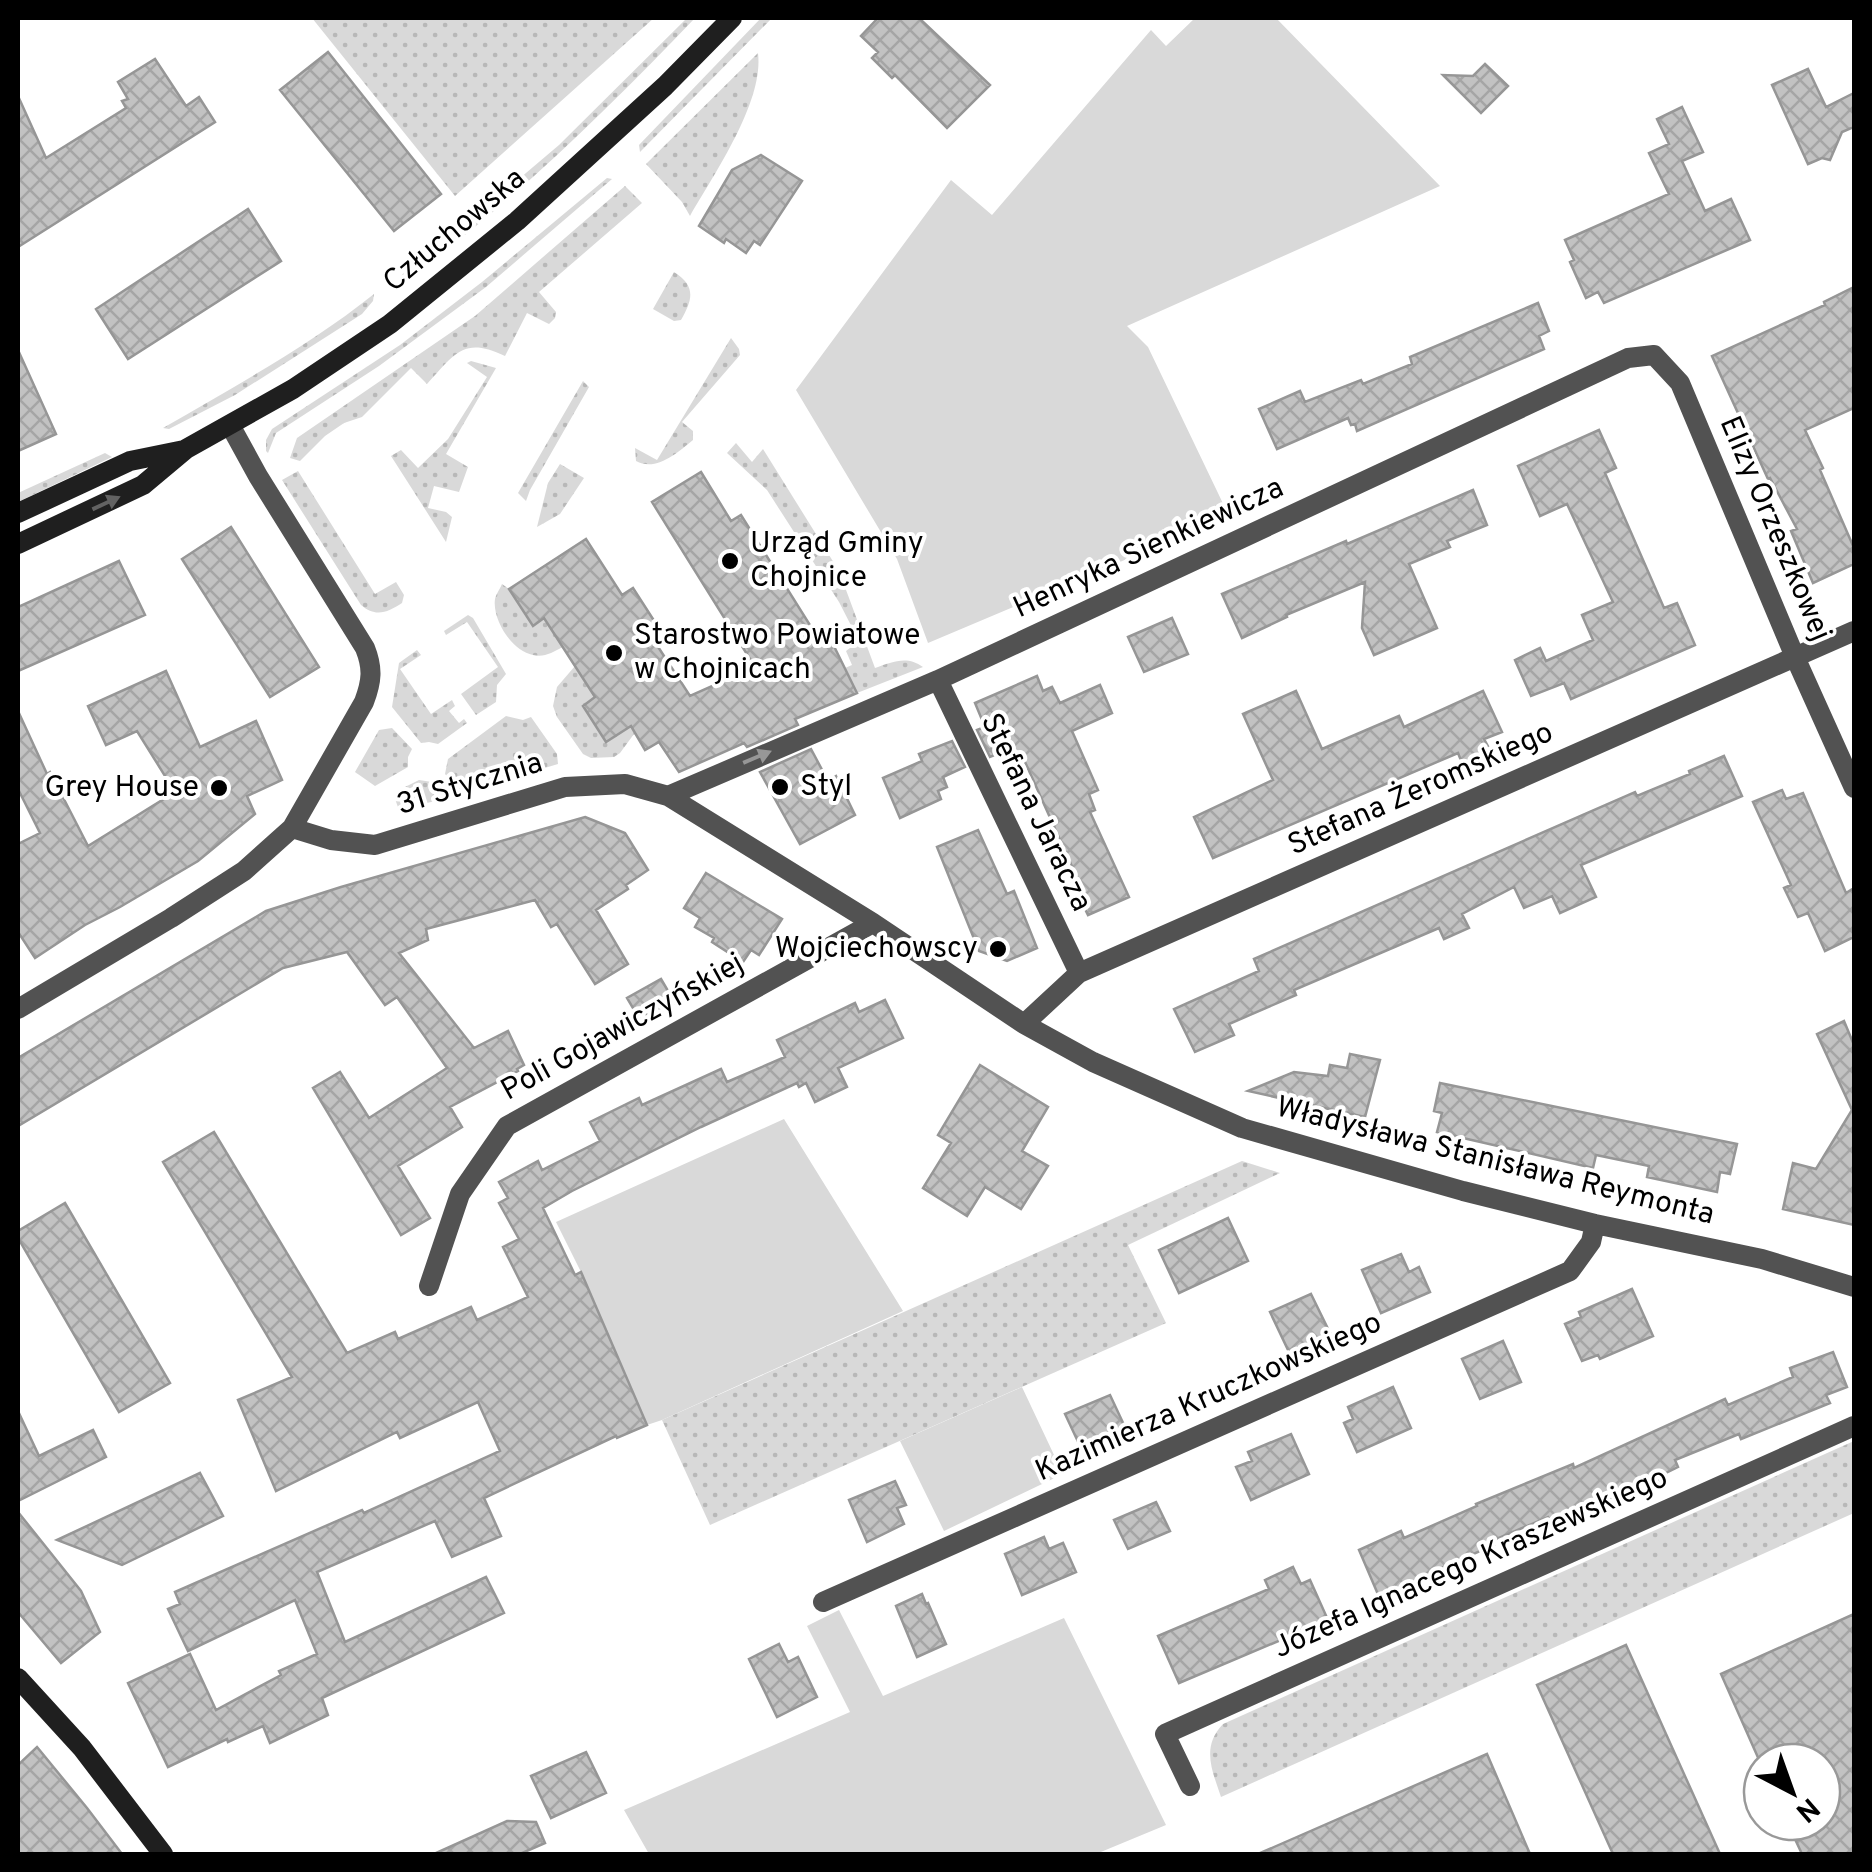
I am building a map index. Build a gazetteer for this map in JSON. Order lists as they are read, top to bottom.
{
  "streets": {
    "main road": ["Człuchowska"],
    "street": [
      "Elizy Orzeszkowej",
      "Henryka Sienkiewicza",
      "31 Stycznia",
      "Stefana Żeromskiego",
      "Stefana Jaracza",
      "Poli Gojawiczyńskiej",
      "Władysława Stanisława Reymonta",
      "Kazimierza Kruczkowskiego",
      "Józefa Ignacego Kraszewskiego"
    ]
  },
  "crossings": [
    ["Elizy Orzeszkowej", "Henryka Sienkiewicza"],
    ["Elizy Orzeszkowej", "Stefana Żeromskiego"],
    ["Henryka Sienkiewicza", "31 Stycznia"],
    ["Henryka Sienkiewicza", "Stefana Jaracza"],
    ["Henryka Sienkiewicza", "Władysława Stanisława Reymonta"],
    ["31 Stycznia", "Władysława Stanisława Reymonta"],
    ["Stefana Żeromskiego", "Stefana Jaracza"],
    ["Stefana Żeromskiego", "Władysława Stanisława Reymonta"],
    ["Poli Gojawiczyńskiej", "Władysława Stanisława Reymonta"],
    ["Władysława Stanisława Reymonta", "Kazimierza Kruczkowskiego"]
  ],
  "places": [
    "Urząd Gminy Chojnice",
    "Starostwo Powiatowe w Chojnicach",
    "Styl",
    "Grey House",
    "Wojciechowscy"
  ],
  "north": "bottom right"
}
